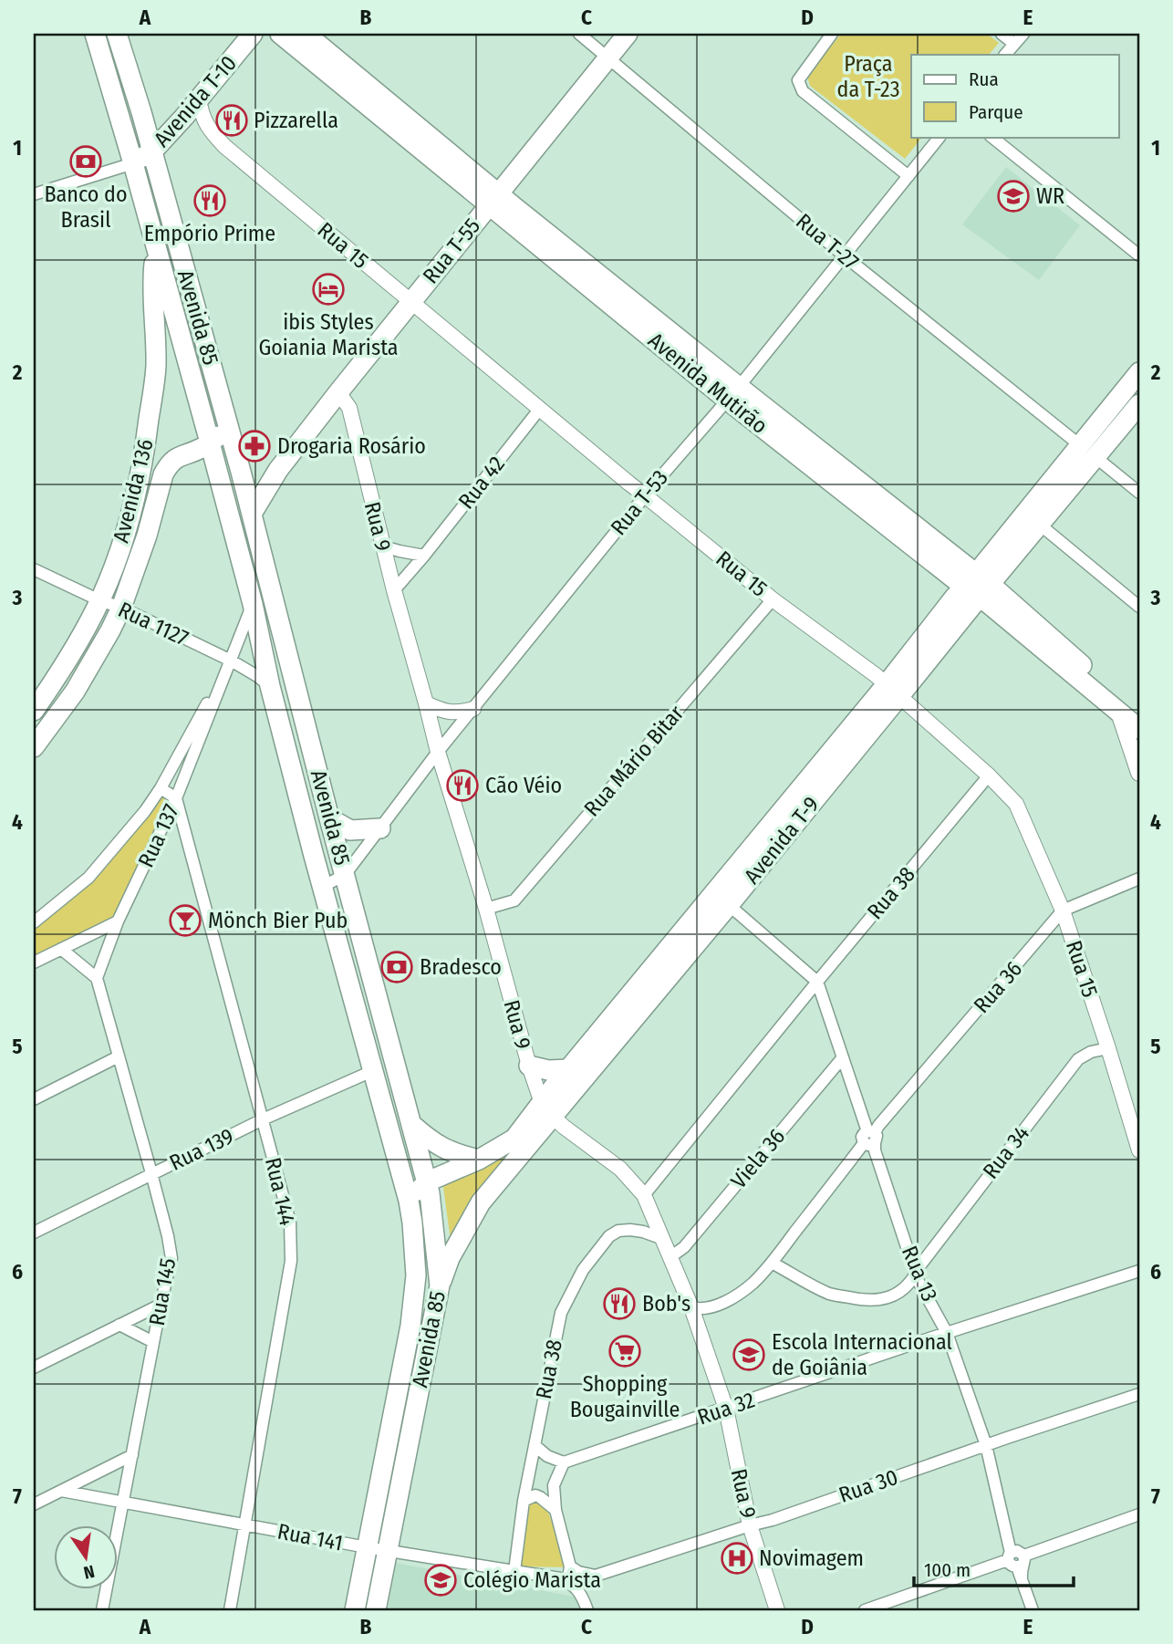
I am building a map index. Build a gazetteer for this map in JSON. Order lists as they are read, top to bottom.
{
  "streets": {
    "main road": [
      "Avenida T-10",
      "Rua T-55",
      "Avenida 85",
      "Avenida Mutirão",
      "Avenida 136",
      "Avenida T-9"
    ],
    "street": [
      "Rua T-27",
      "Rua 15",
      "Rua 42",
      "Rua T-53",
      "Rua 9",
      "Rua 1127",
      "Rua Mário Bitar",
      "Rua 137",
      "Rua 38",
      "Rua 36",
      "Rua 139",
      "Rua 34",
      "Viela 36",
      "Rua 144",
      "Rua 13",
      "Rua 145",
      "Rua 32",
      "Rua 30",
      "Rua 141"
    ]
  },
  "crossings": [
    ["Avenida T-10", "Rua 15"],
    ["Avenida T-10", "Avenida 85"],
    ["Rua T-27", "Rua T-55"],
    ["Rua T-27", "Rua T-53"],
    ["Rua T-27", "Avenida T-9"],
    ["Rua 15", "Rua T-55"],
    ["Rua 15", "Rua 42"],
    ["Rua 15", "Rua T-53"],
    ["Rua 15", "Rua Mário Bitar"],
    ["Rua 15", "Avenida T-9"],
    ["Rua 15", "Rua 38"],
    ["Rua 15", "Rua 36"],
    ["Rua 15", "Rua 34"],
    ["Rua T-55", "Avenida 85"],
    ["Rua T-55", "Avenida Mutirão"],
    ["Rua T-55", "Rua 9"],
    ["Avenida 85", "Avenida 136"],
    ["Avenida 85", "Rua T-53"],
    ["Avenida 85", "Rua 1127"],
    ["Avenida 85", "Rua 137"],
    ["Avenida 85", "Avenida T-9"],
    ["Avenida 85", "Rua 139"],
    ["Avenida 85", "Rua 141"],
    ["Avenida Mutirão", "Rua T-53"],
    ["Avenida Mutirão", "Avenida T-9"],
    ["Rua 42", "Rua 9"],
    ["Avenida 136", "Rua 1127"],
    ["Rua T-53", "Rua 9"],
    ["Rua 9", "Rua Mário Bitar"],
    ["Rua 9", "Avenida T-9"],
    ["Rua 9", "Rua 38"],
    ["Rua 9", "Rua 36"],
    ["Rua 9", "Viela 36"],
    ["Rua 9", "Rua 32"],
    ["Rua 9", "Rua 30"],
    ["Rua 1127", "Rua 137"],
    ["Rua 137", "Rua 144"],
    ["Rua 38", "Rua 13"],
    ["Rua 38", "Rua 141"],
    ["Rua 36", "Rua 13"],
    ["Rua 139", "Rua 144"],
    ["Rua 139", "Rua 145"],
    ["Rua 34", "Rua 13"],
    ["Viela 36", "Rua 13"],
    ["Rua 144", "Rua 141"],
    ["Rua 13", "Rua 32"],
    ["Rua 13", "Rua 30"],
    ["Rua 145", "Rua 141"]
  ],
  "parks": ["Praça da T-23"],
  "places": {
    "restaurant": [
      "Pizzarella",
      "Empório Prime",
      "Cão Véio",
      "Bob's"
    ],
    "bank": ["Banco do Brasil", "Bradesco"],
    "school or university": ["WR", "Escola Internacional de Goiânia", "Colégio Marista"],
    "hotel": ["ibis Styles Goiania Marista"],
    "pharmacy": ["Drogaria Rosário"],
    "bar": ["Mönch Bier Pub"],
    "supermarket": ["Shopping Bougainville"],
    "hospital": ["Novimagem"]
  },
  "legend": ["Rua", "Parque"],
  "scale_bar": "100 m",
  "north": "bottom",
  "grid": {
    "columns": [
      "A",
      "B",
      "C",
      "D",
      "E"
    ],
    "rows": [
      "1",
      "2",
      "3",
      "4",
      "5",
      "6",
      "7"
    ]
  }
}
